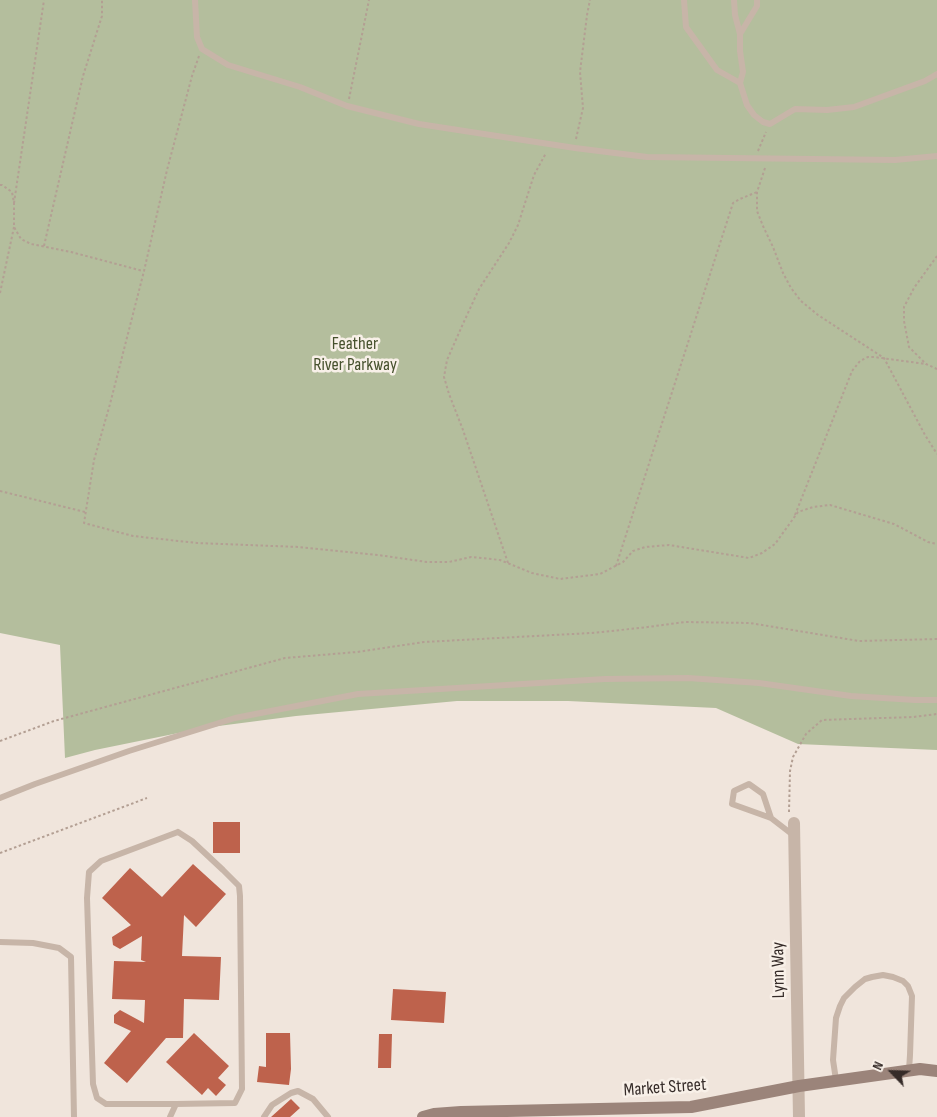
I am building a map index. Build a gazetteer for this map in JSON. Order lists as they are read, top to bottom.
{
  "streets": {
    "main road": ["Market Street"],
    "street": ["Lynn Way"]
  },
  "crossings": [
    ["Lynn Way", "Market Street"]
  ],
  "parks": ["Feather River Parkway"],
  "north": "top left"
}
